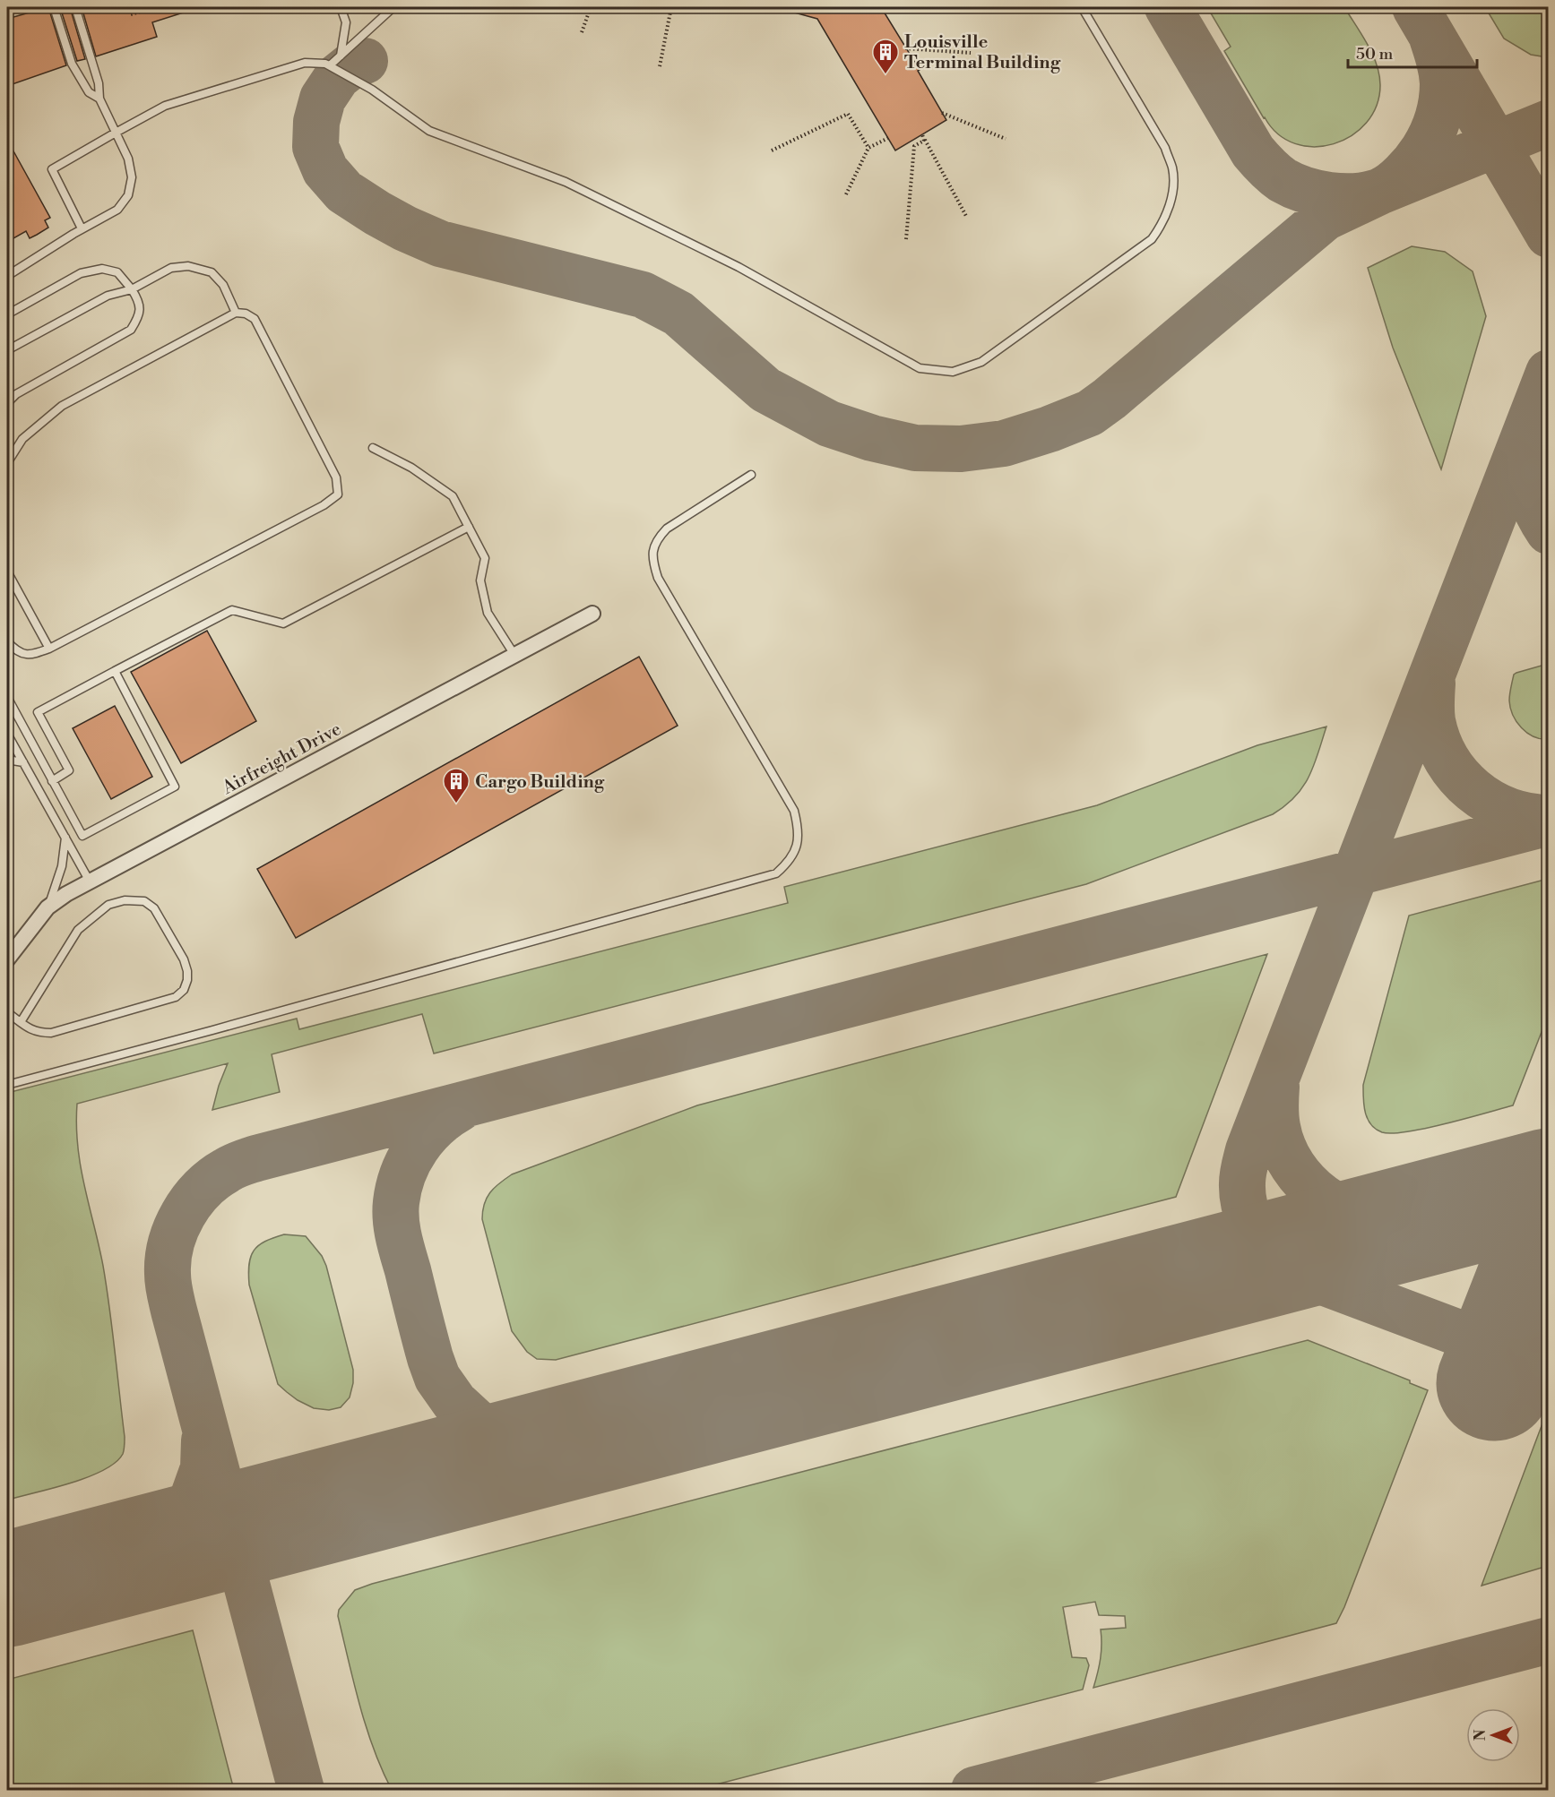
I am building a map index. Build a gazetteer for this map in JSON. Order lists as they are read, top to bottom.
{
  "streets": {
    "street": ["Airfreight Drive"]
  },
  "places": {
    "building": ["Louisville Terminal Building", "Cargo Building"]
  },
  "scale_bar": "50 m",
  "north": "left"
}
